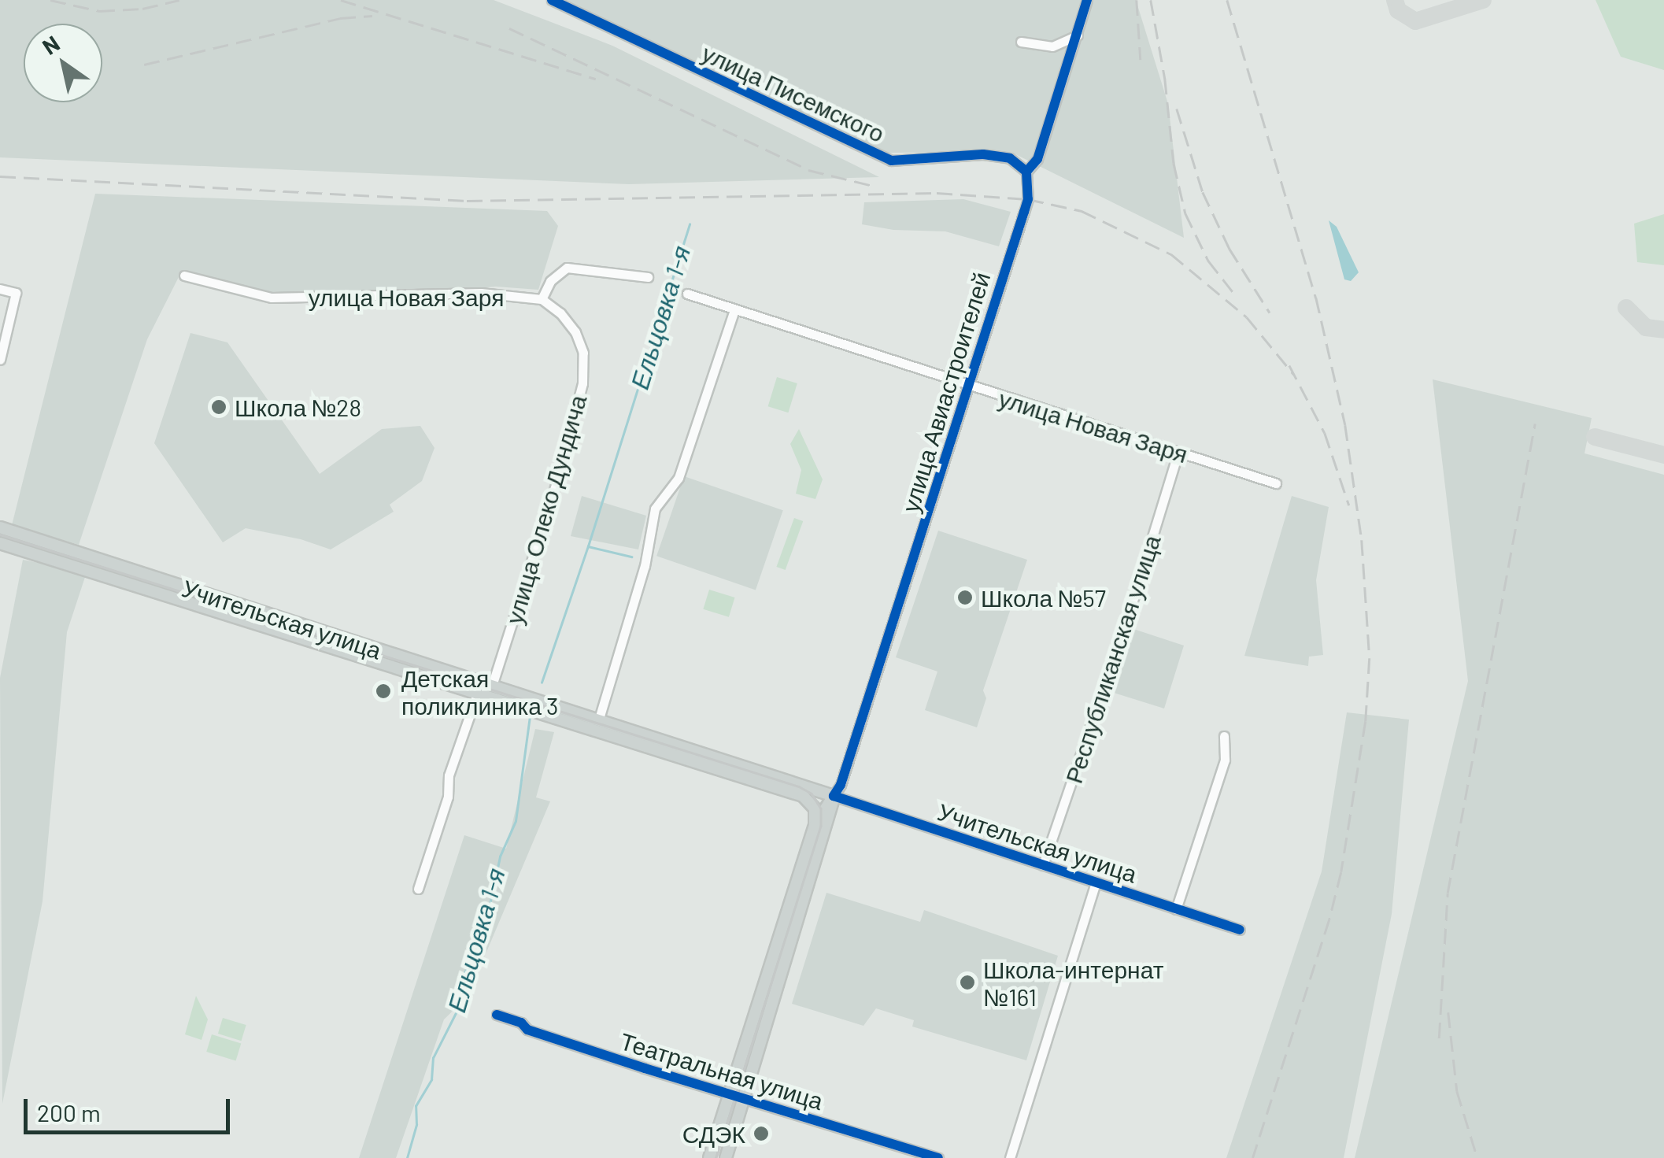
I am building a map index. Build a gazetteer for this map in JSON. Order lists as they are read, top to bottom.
{
  "streets": {
    "main road": ["улица Авиастроителей", "Учительская улица"],
    "street": [
      "улица Писемского",
      "улица Новая Заря",
      "улица Олеко Дундича",
      "Республиканская улица",
      "Театральная улица"
    ]
  },
  "crossings": [
    ["улица Писемского", "улица Авиастроителей"],
    ["улица Новая Заря", "улица Авиастроителей"],
    ["улица Новая Заря", "улица Олеко Дундича"],
    ["улица Новая Заря", "Республиканская улица"],
    ["улица Авиастроителей", "Учительская улица"],
    ["улица Авиастроителей", "Театральная улица"],
    ["улица Олеко Дундича", "Учительская улица"],
    ["Учительская улица", "Республиканская улица"]
  ],
  "water": ["Ельцовка 1-я"],
  "places": [
    "Школа №28",
    "Школа №57",
    "Детская поликлиника 3",
    "Школа-интернат №161",
    "СДЭК"
  ],
  "scale_bar": "200 m",
  "north": "top left"
}
